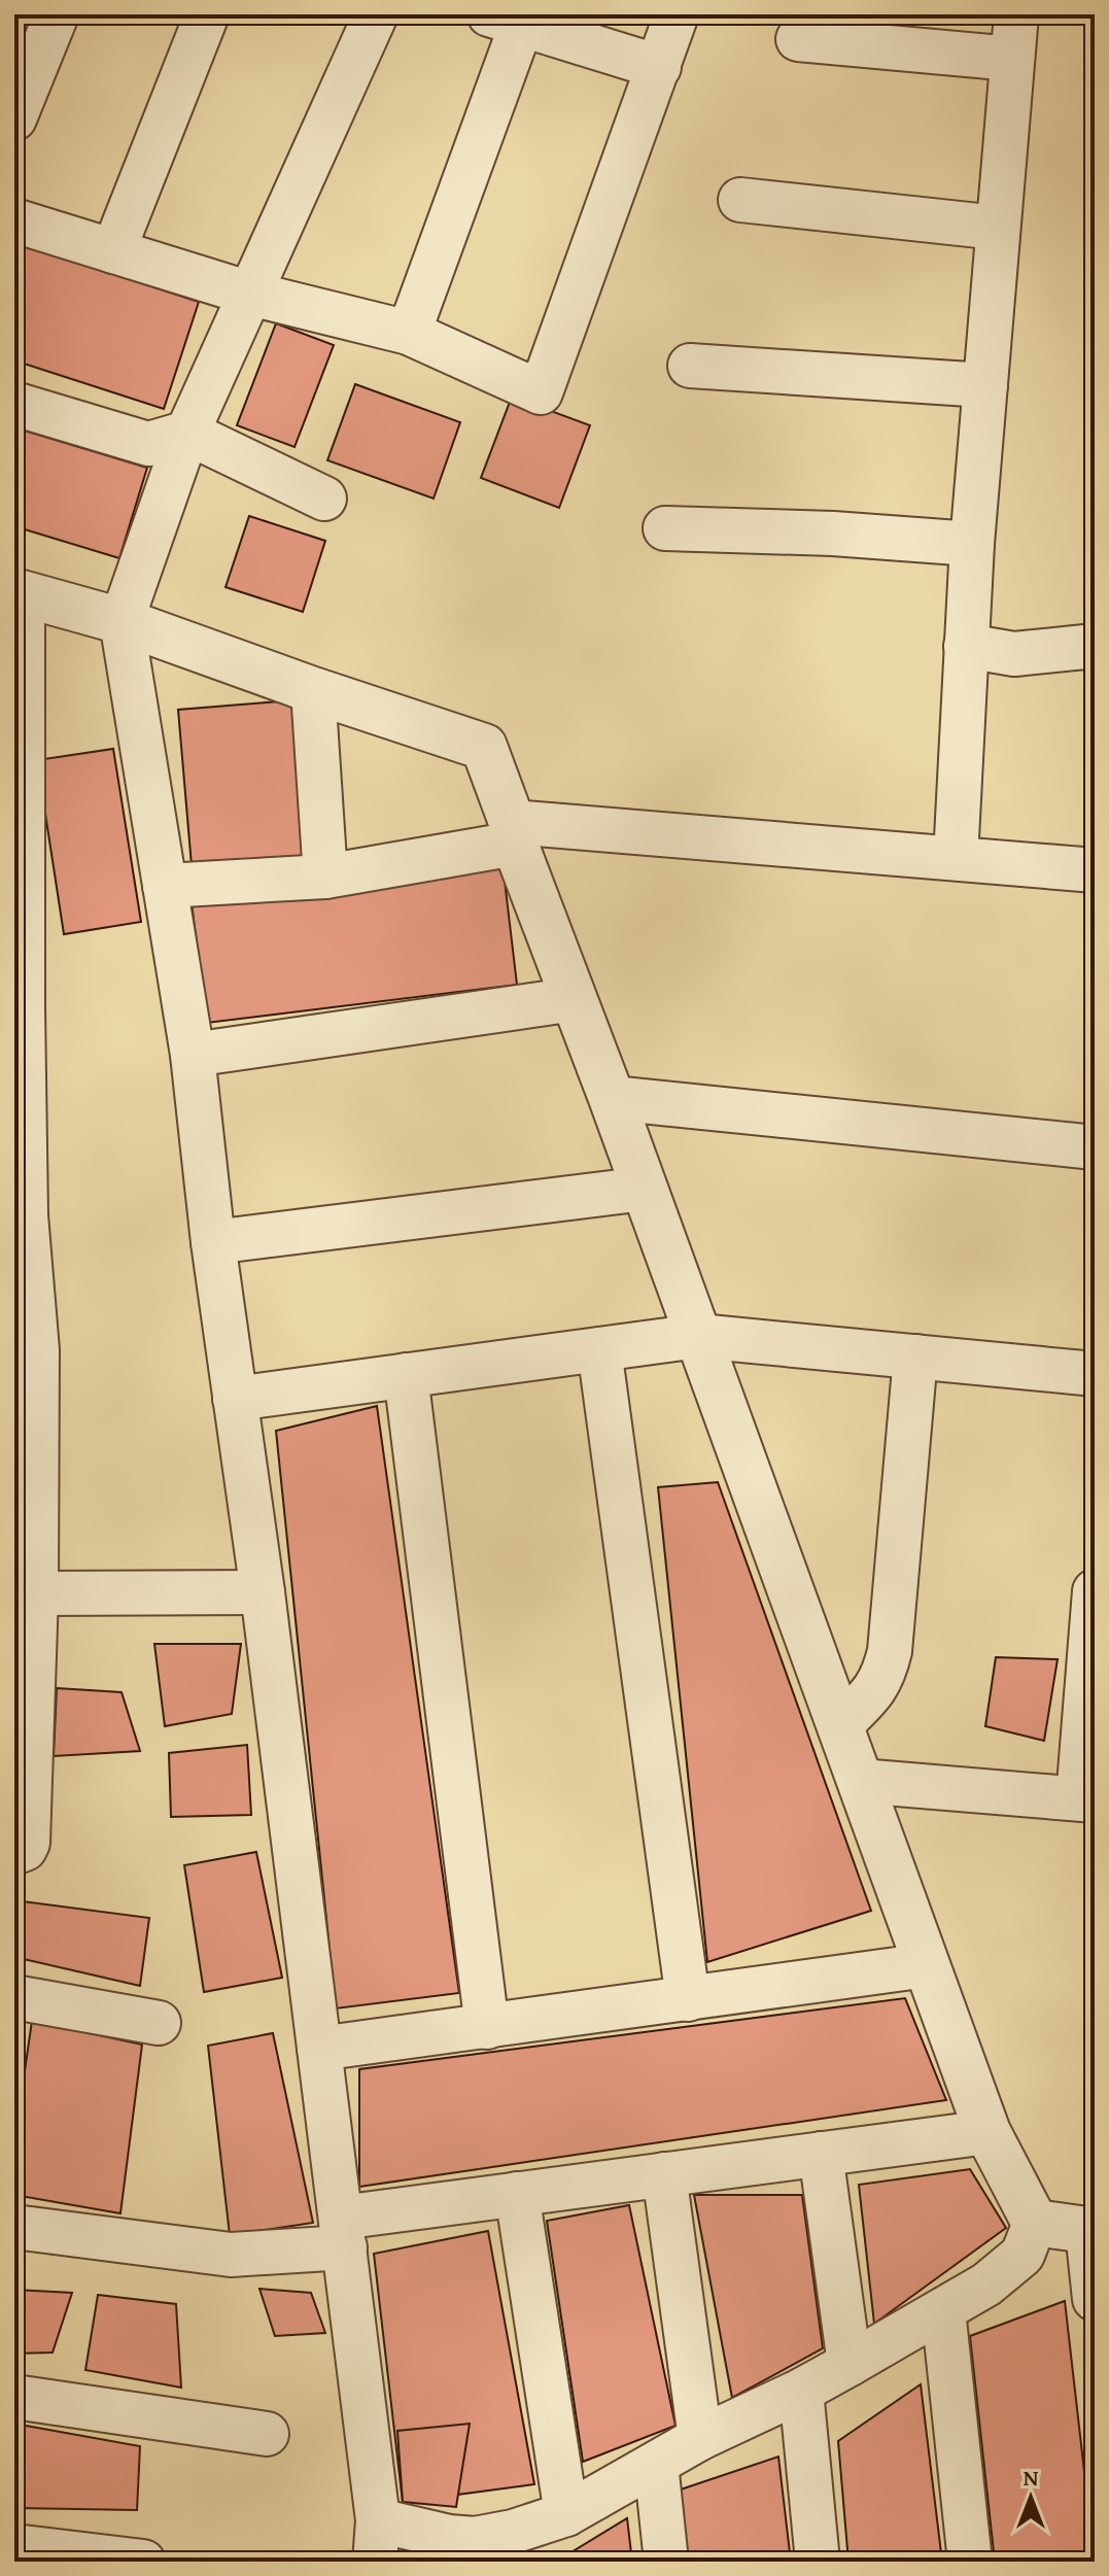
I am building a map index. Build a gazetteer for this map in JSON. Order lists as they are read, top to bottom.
{
  "north": "top"
}
